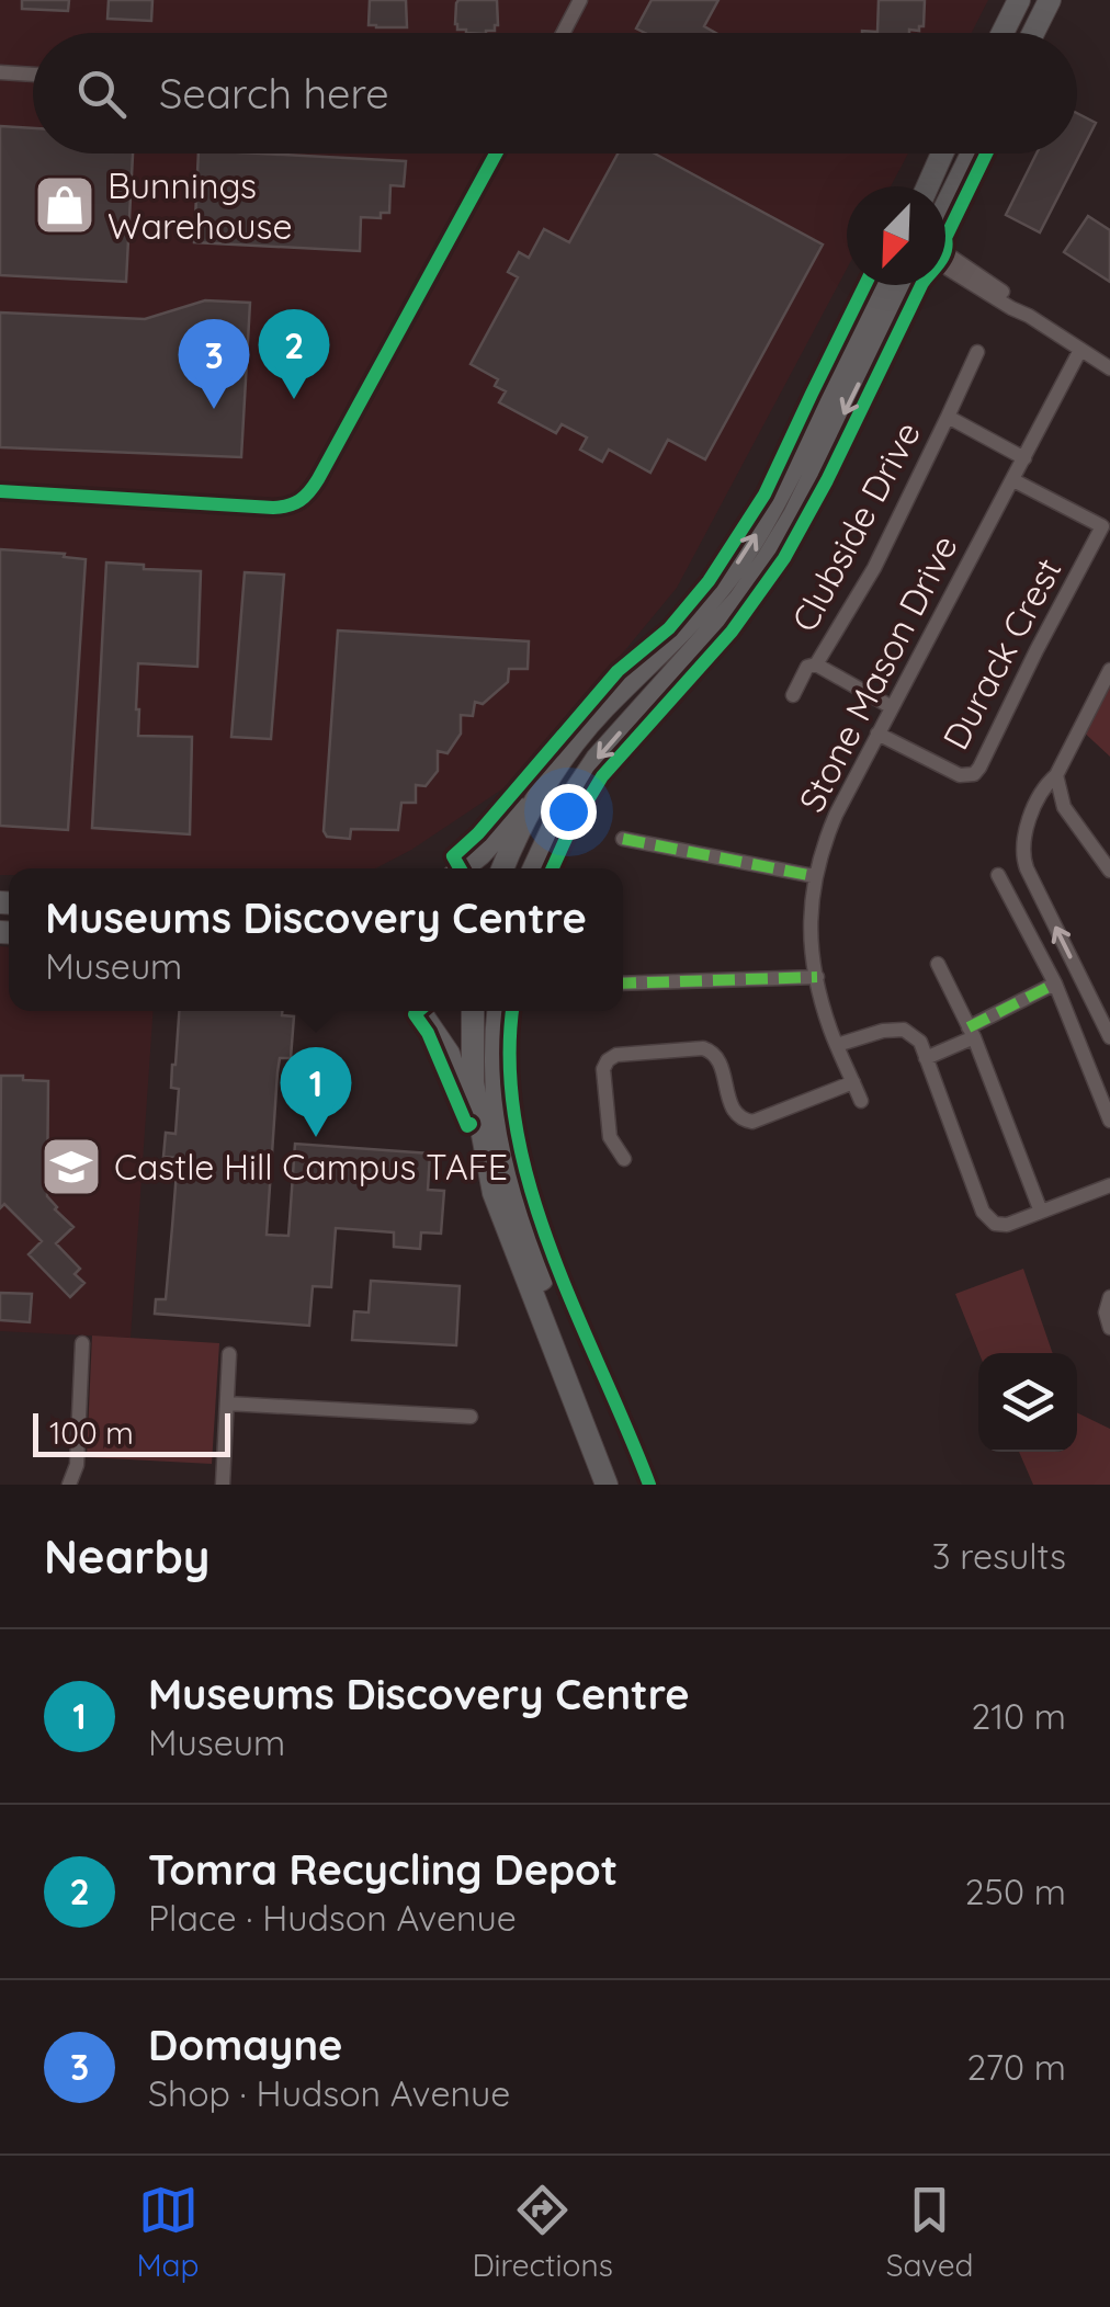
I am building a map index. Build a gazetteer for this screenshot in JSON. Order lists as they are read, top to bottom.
{
  "streets": {
    "street": ["Clubside Drive", "Durack Crest", "Stone Mason Drive"]
  },
  "crossings": [
    ["Clubside Drive", "Stone Mason Drive"],
    ["Durack Crest", "Stone Mason Drive"]
  ],
  "places": {
    "shop": ["Bunnings Warehouse"],
    "school or university": ["Castle Hill Campus TAFE"]
  },
  "scale_bar": "100 m",
  "north": "bottom left",
  "page": {
    "search": "Search here",
    "pins": ["2", "3", "1"],
    "popup": ["Museums Discovery Centre", "Museum"],
    "scale": "100 m",
    "heading": ["Nearby", "3 results"],
    "list": [
      {
        "mark": "1",
        "name": "Museums Discovery Centre",
        "note": "Museum",
        "value": "210 m"
      },
      {
        "mark": "2",
        "name": "Tomra Recycling Depot",
        "note": "Place · Hudson Avenue",
        "value": "250 m"
      },
      {
        "mark": "3",
        "name": "Domayne",
        "note": "Shop · Hudson Avenue",
        "value": "270 m"
      }
    ],
    "nav": ["Map", "Directions", "Saved"]
  }
}
